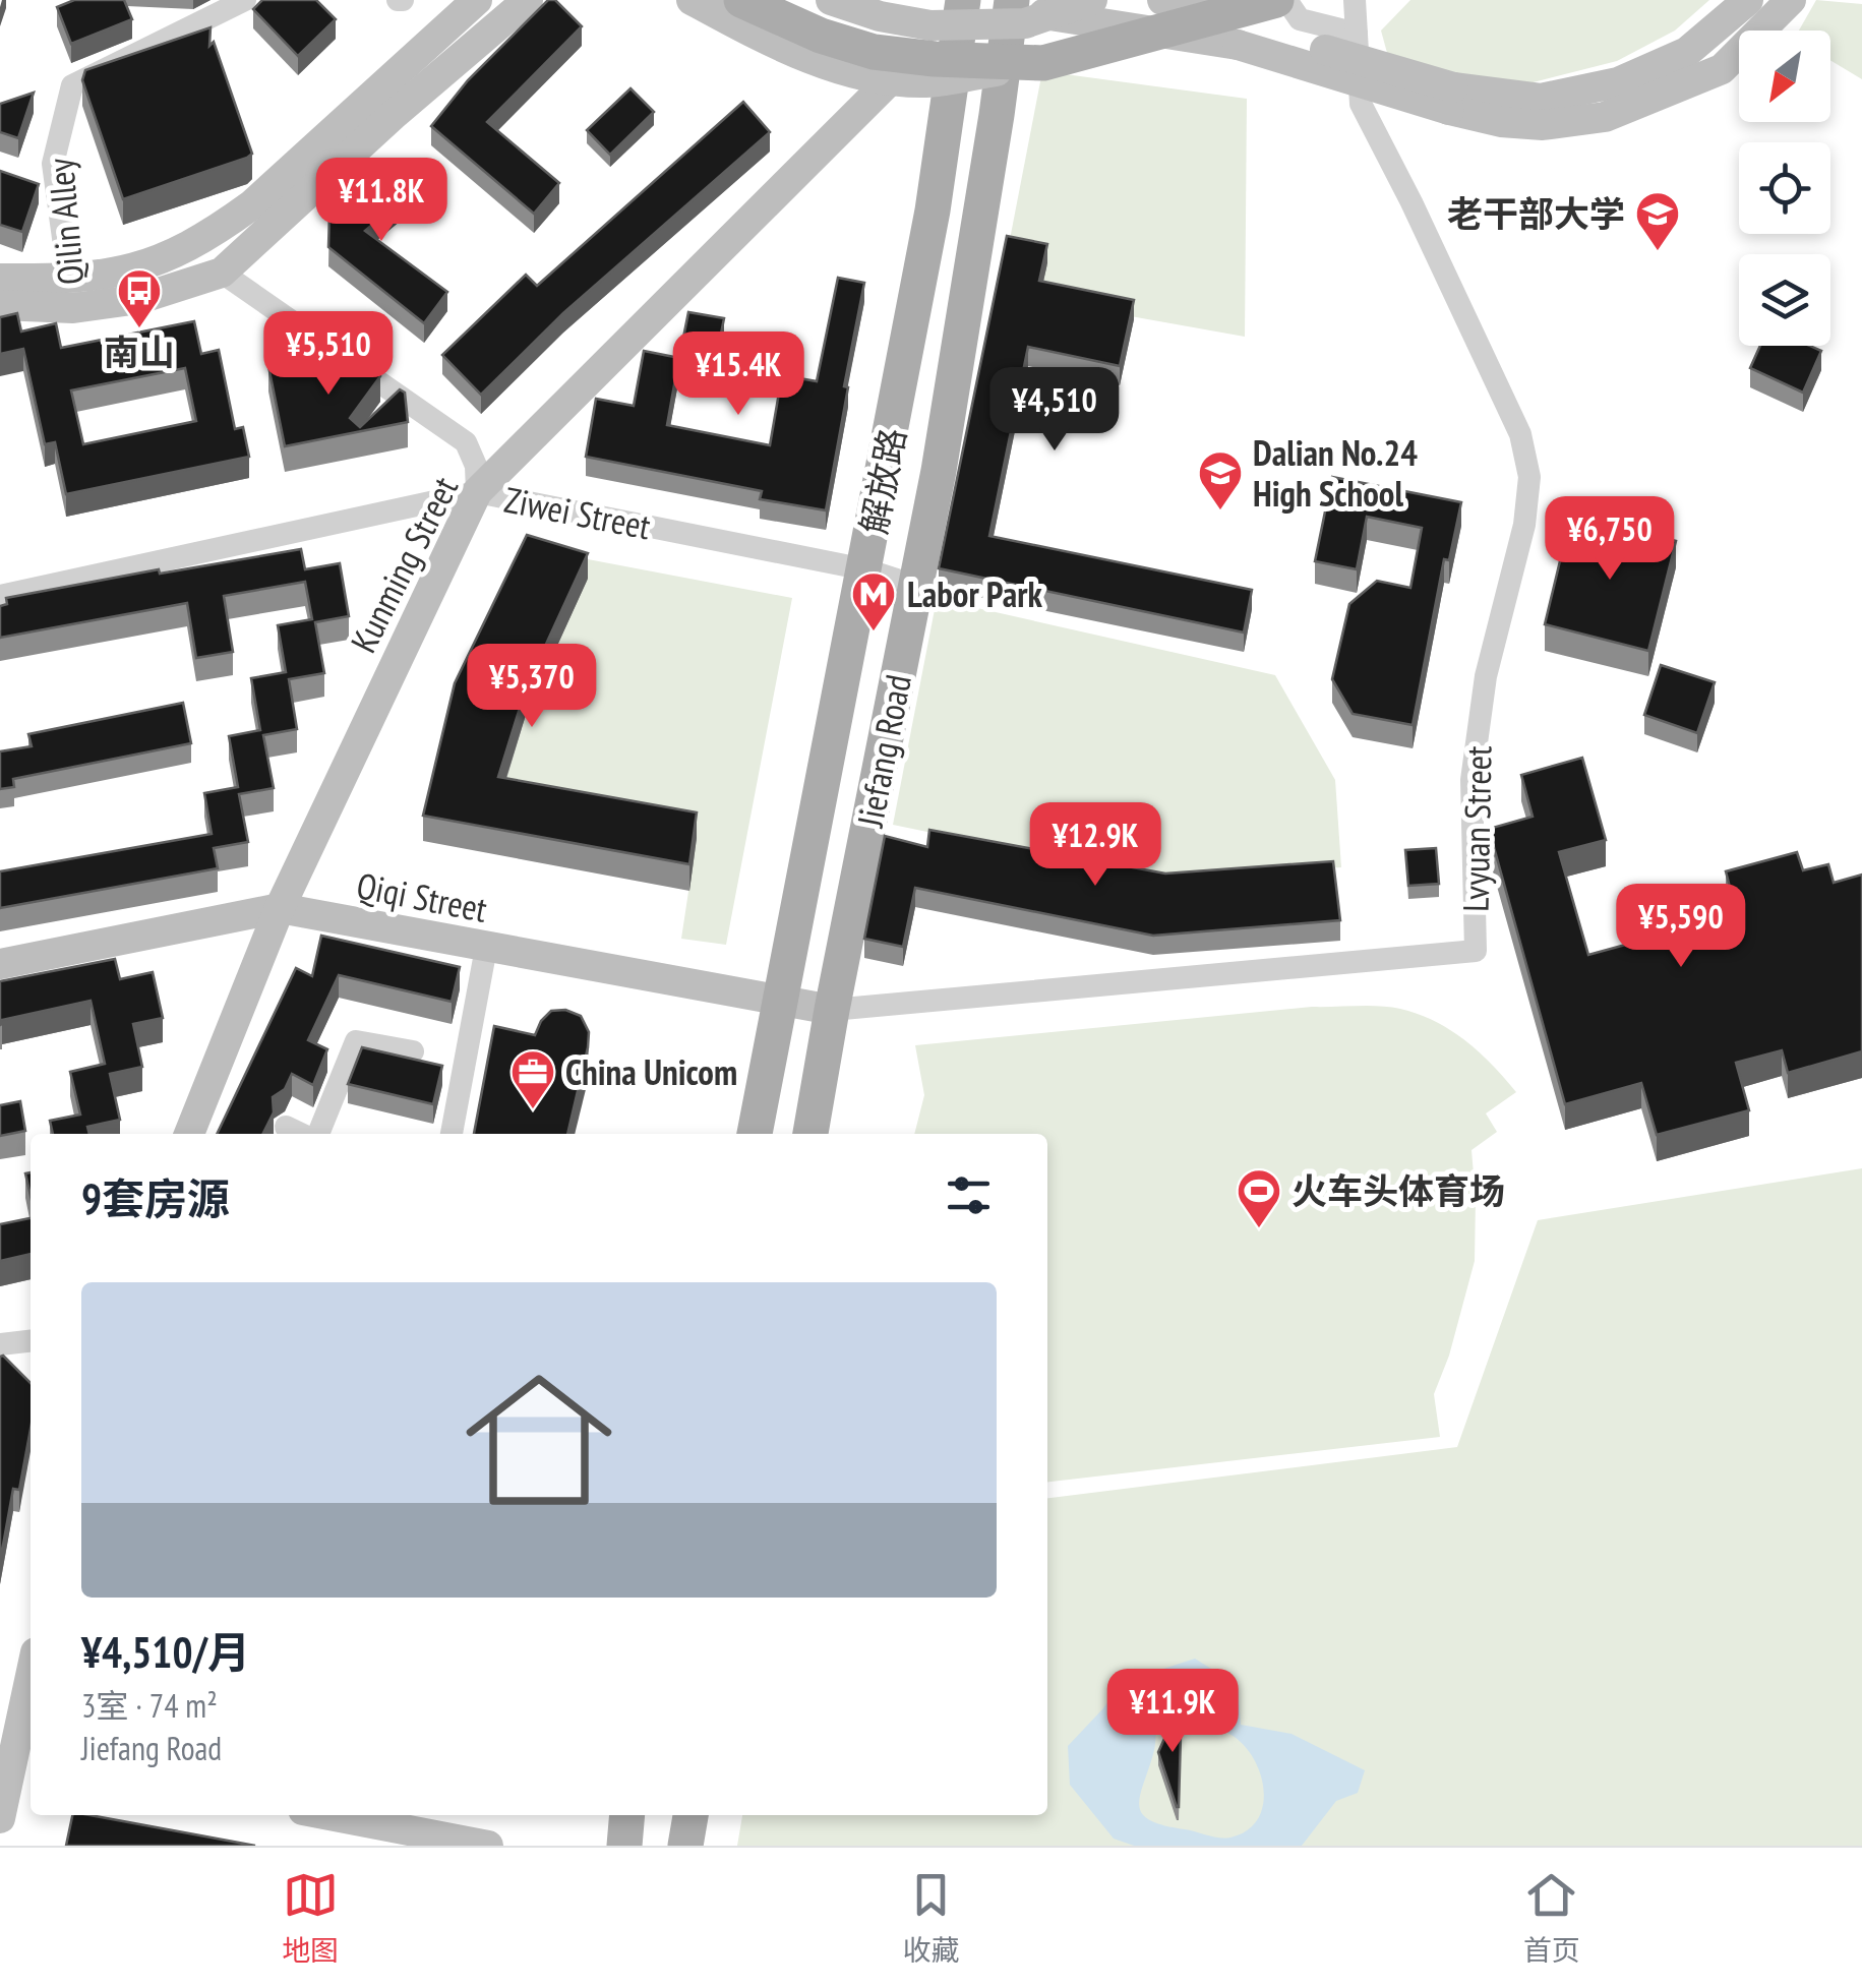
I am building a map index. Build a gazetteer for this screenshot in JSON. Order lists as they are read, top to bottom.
{
  "streets": {
    "main road": [
      "解放路",
      "Kunming Street",
      "Jiefang Road",
      "Qiqi Street"
    ],
    "street": ["Qilin Alley", "Ziwei Street", "Lvyuan Street"]
  },
  "crossings": [
    ["解放路", "Ziwei Street"],
    ["解放路", "Kunming Street"],
    ["解放路", "Qiqi Street"],
    ["Ziwei Street", "Kunming Street"],
    ["Ziwei Street", "Jiefang Road"],
    ["Kunming Street", "Qiqi Street"],
    ["Jiefang Road", "Lvyuan Street"],
    ["Jiefang Road", "Qiqi Street"],
    ["Lvyuan Street", "Qiqi Street"]
  ],
  "places": {
    "school or university": ["老干部大学", "Dalian No.24 High School"],
    "bus stop": ["南山"],
    "metro station": ["Labor Park"],
    "office": ["China Unicom"],
    "sports": ["火车头体育场"]
  },
  "north": "bottom left",
  "page": {
    "price": [
      "¥11.8K",
      "¥5,510",
      "¥15.4K",
      "¥4,510",
      "¥6,750",
      "¥5,370",
      "¥12.9K",
      "¥5,590",
      "¥11.9K"
    ],
    "heading": "9套房源",
    "list": [
      {
        "name": "¥4,510/月",
        "note": "3室 · 74 m² · Jiefang Road"
      }
    ],
    "tabs": ["地图", "收藏", "首页"]
  }
}
